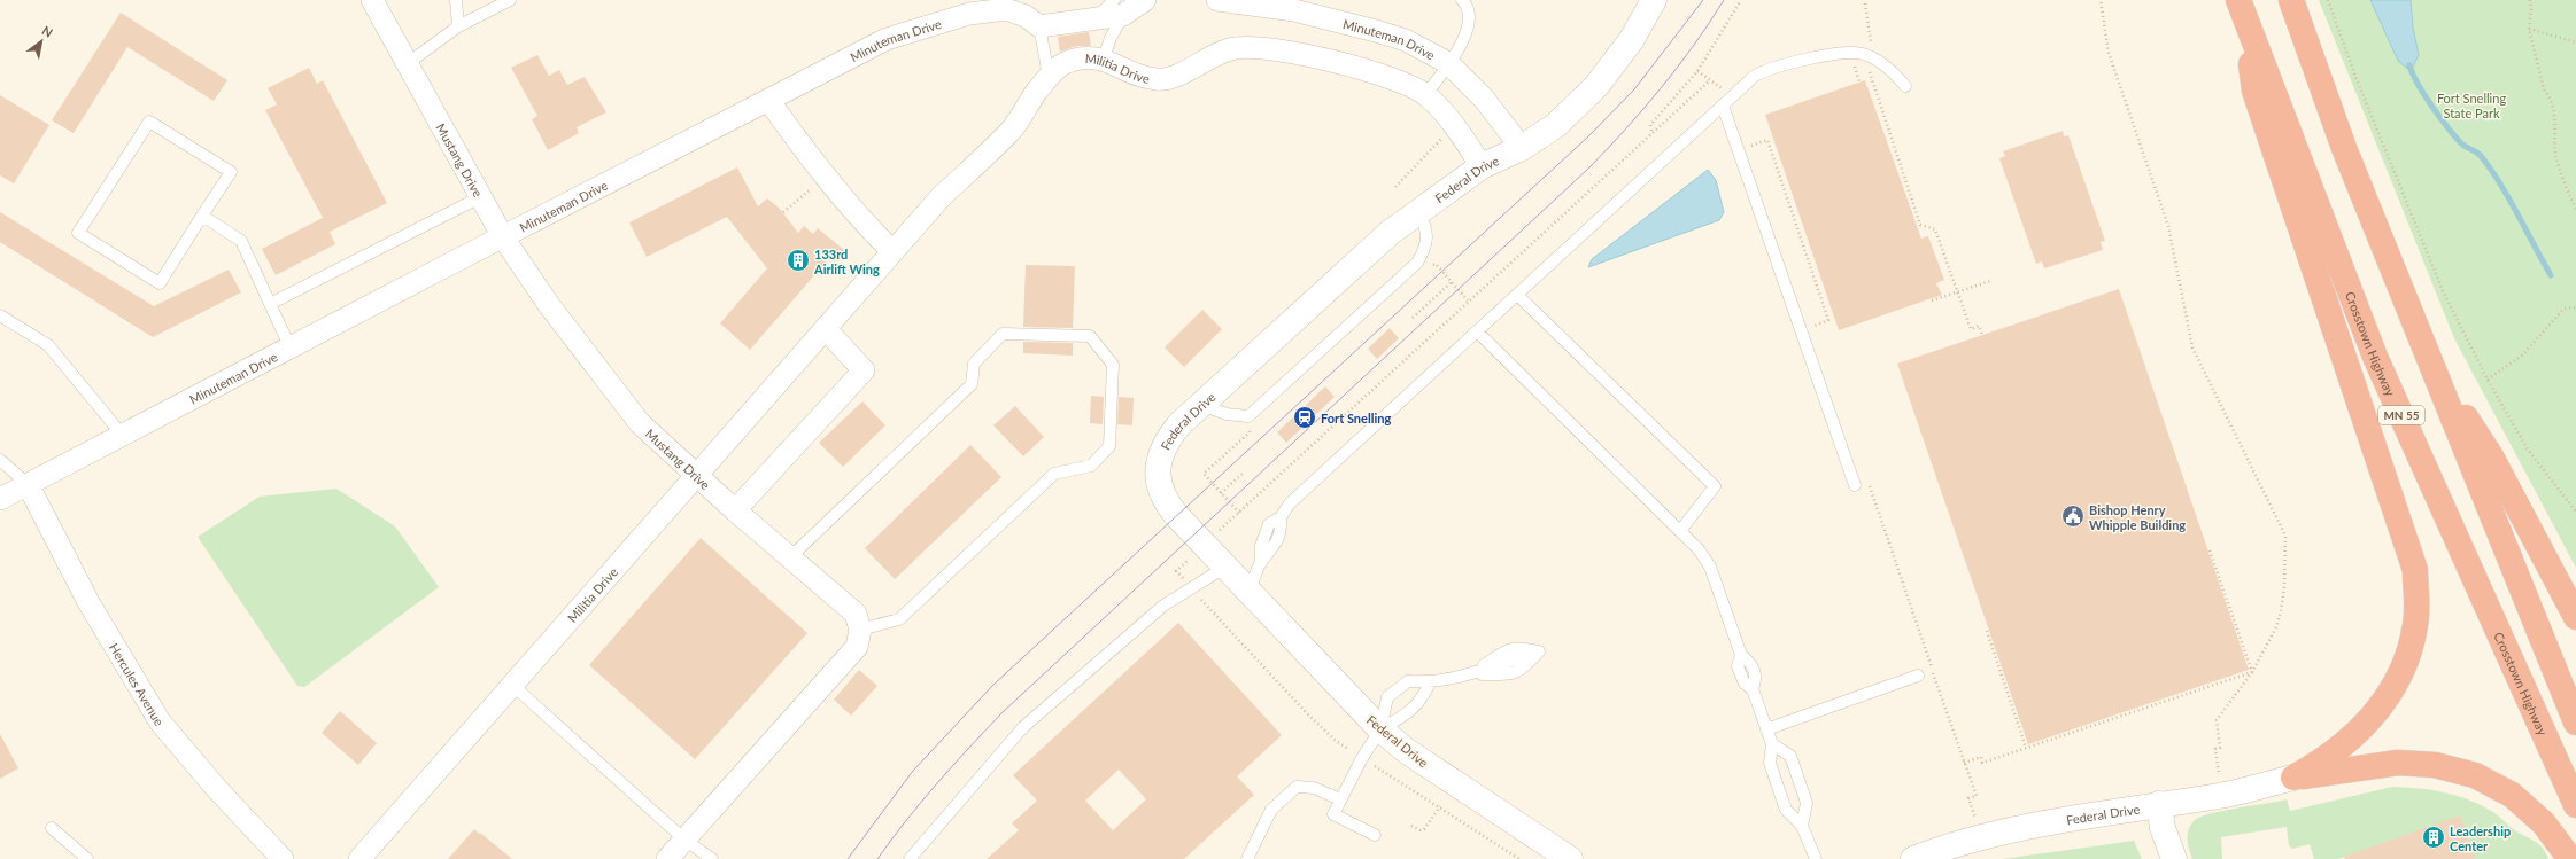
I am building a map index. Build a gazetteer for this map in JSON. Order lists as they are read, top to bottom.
{
  "streets": {
    "highway": ["Crosstown Highway", "MN 55"],
    "street": [
      "Minuteman Drive",
      "Militia Drive",
      "Mustang Drive",
      "Federal Drive",
      "Hercules Avenue"
    ]
  },
  "crossings": [
    ["Minuteman Drive", "Mustang Drive"],
    ["Minuteman Drive", "Federal Drive"],
    ["Minuteman Drive", "Hercules Avenue"],
    ["Militia Drive", "Mustang Drive"],
    ["Militia Drive", "Federal Drive"]
  ],
  "parks": ["Fort Snelling State Park"],
  "places": {
    "building": ["133rd Airlift Wing", "Leadership Center"],
    "station": ["Fort Snelling"],
    "public building": ["Bishop Henry Whipple Building"]
  },
  "north": "top right"
}
